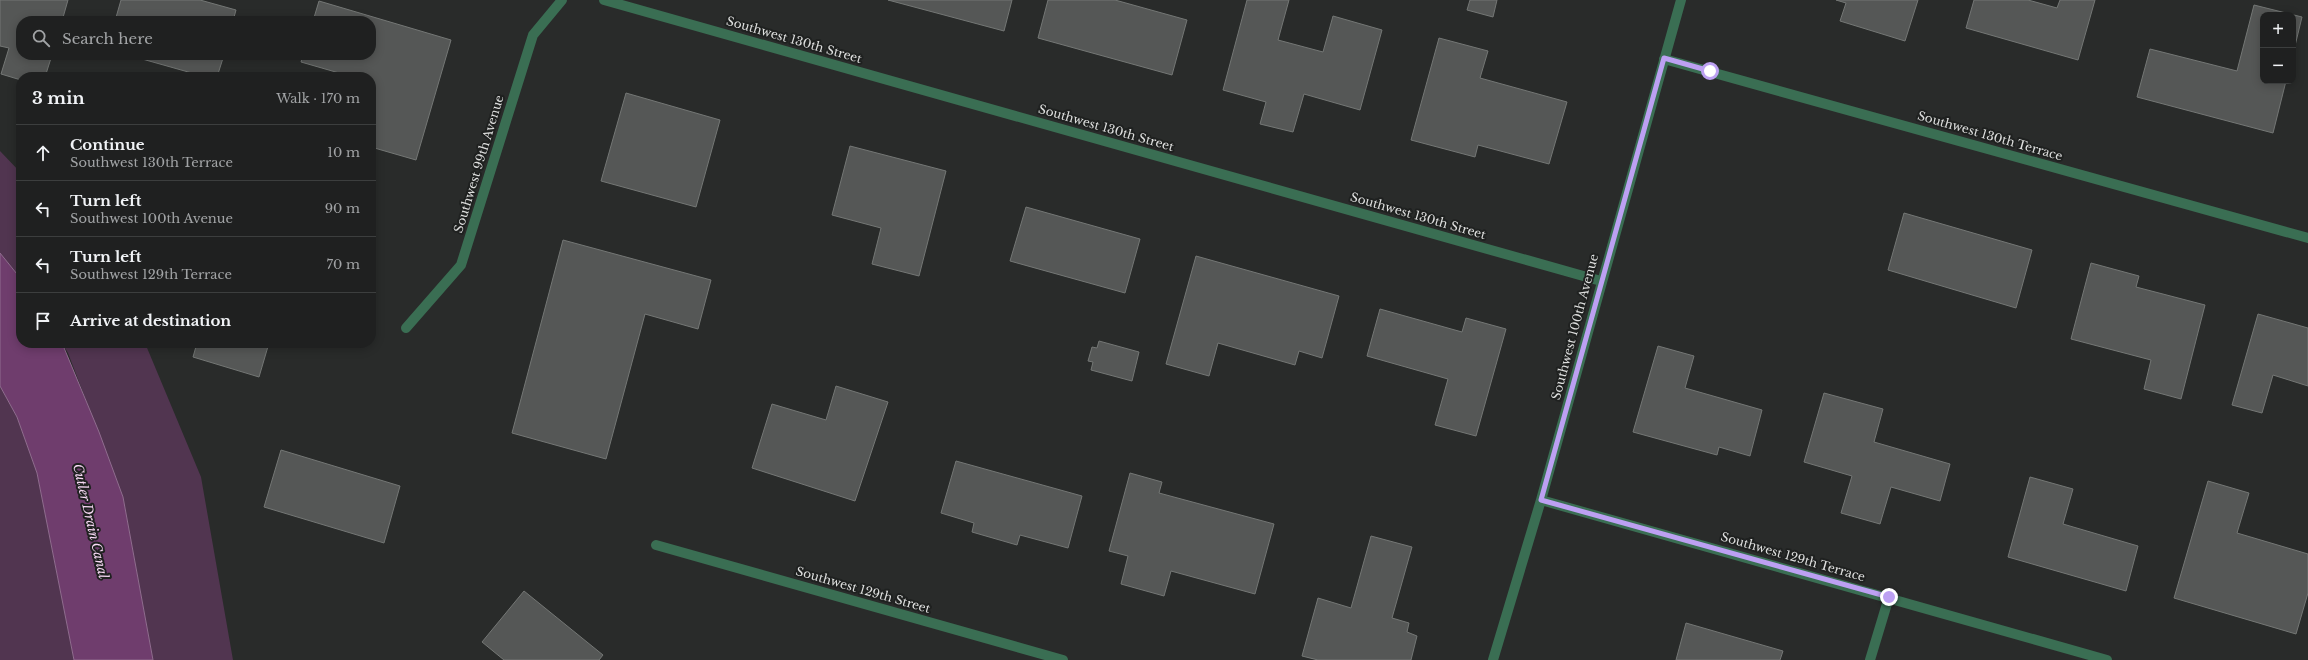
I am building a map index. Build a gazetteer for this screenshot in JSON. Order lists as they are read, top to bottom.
{
  "streets": {
    "street": [
      "Southwest 130th Street",
      "Southwest 130th Terrace",
      "Southwest 99th Avenue",
      "Southwest 100th Avenue",
      "Southwest 129th Terrace",
      "Southwest 129th Street"
    ]
  },
  "crossings": [
    ["Southwest 130th Street", "Southwest 100th Avenue"],
    ["Southwest 130th Terrace", "Southwest 100th Avenue"],
    ["Southwest 100th Avenue", "Southwest 129th Terrace"]
  ],
  "water": ["Cutler Drain Canal"],
  "page": {
    "map_buttons": ["+", "−"],
    "search": "Search here",
    "heading": ["3 min", "Walk · 170 m"],
    "list": [
      ["Continue", "Southwest 130th Terrace", "10 m"],
      ["Turn left", "Southwest 100th Avenue", "90 m"],
      ["Turn left", "Southwest 129th Terrace", "70 m"],
      "Arrive at destination"
    ]
  }
}
